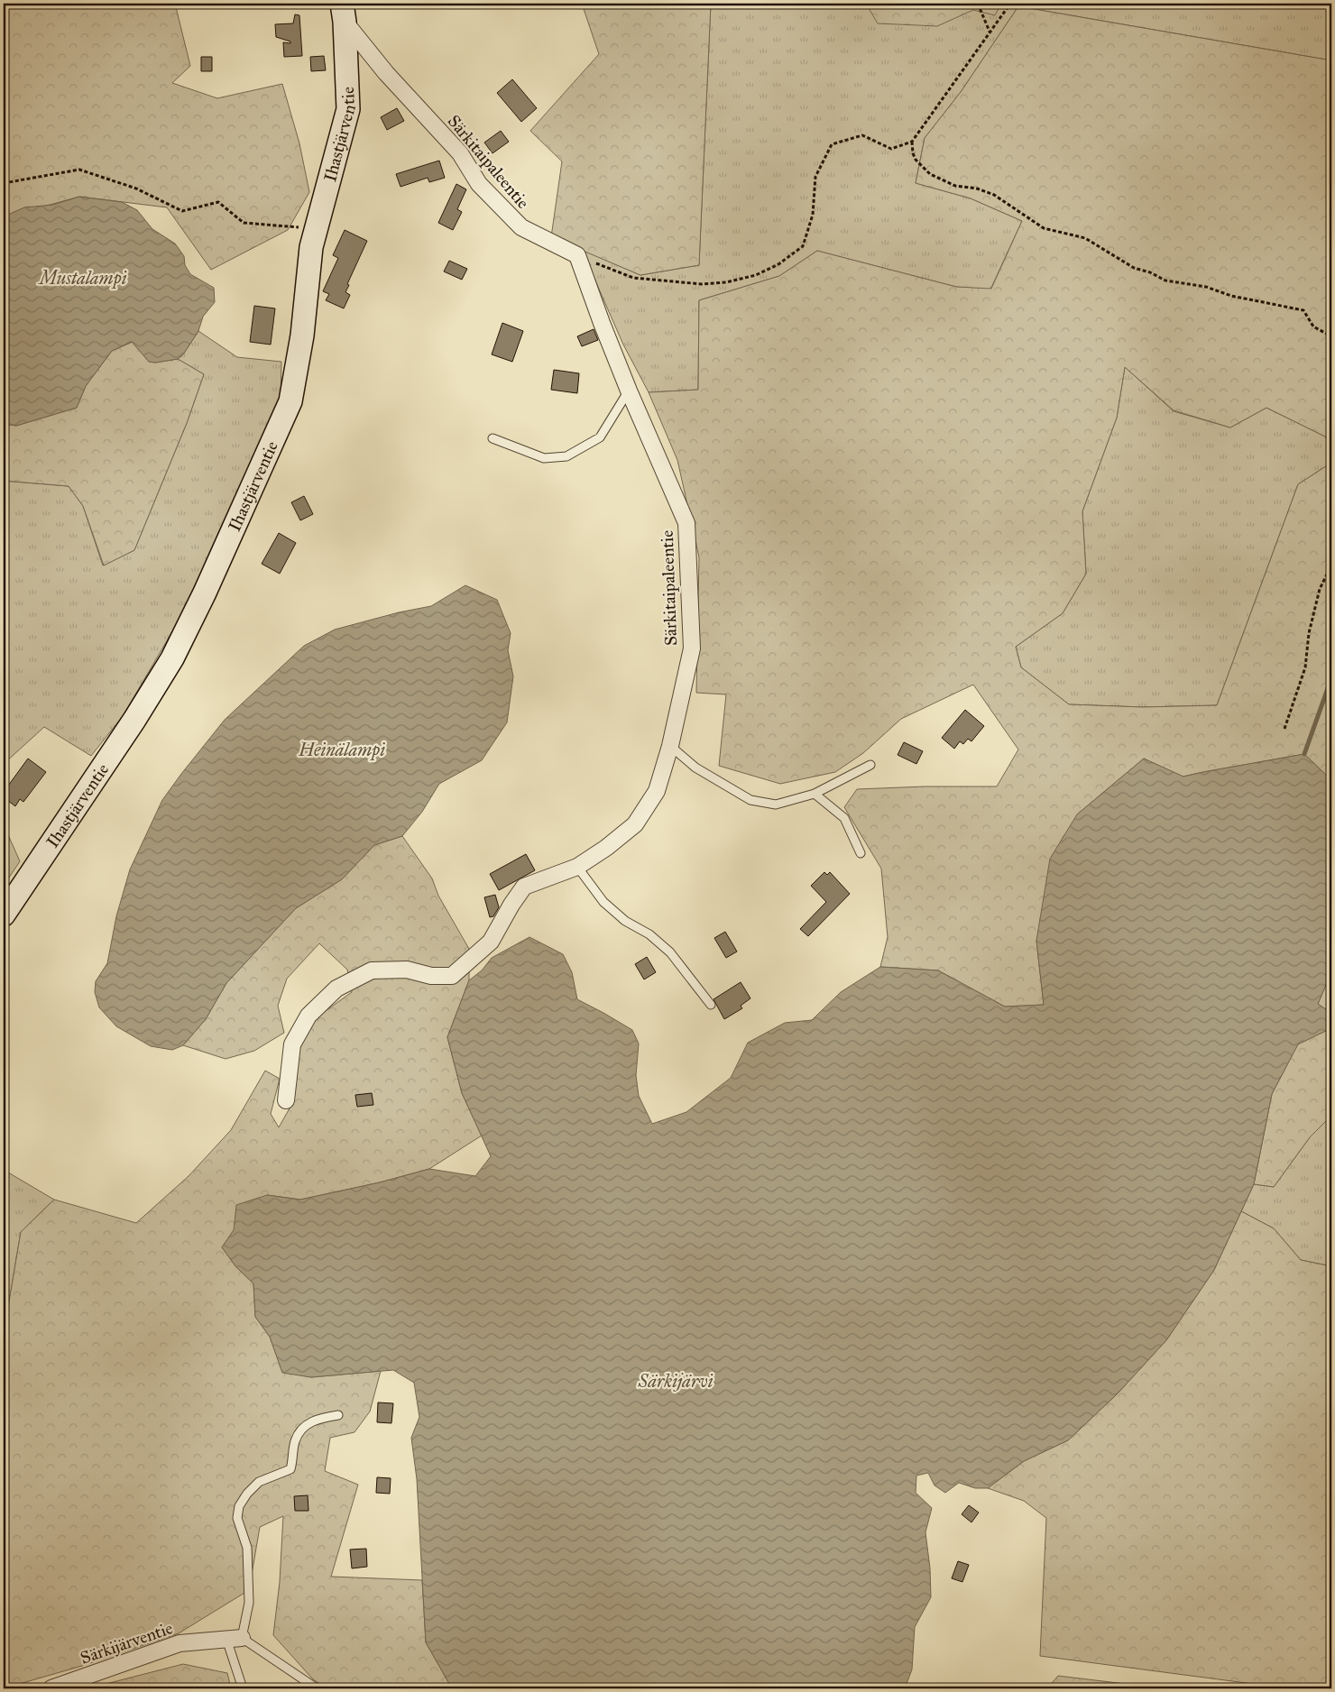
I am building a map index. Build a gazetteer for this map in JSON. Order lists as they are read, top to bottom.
{
  "streets": {
    "street": ["Ihastjärventie", "Särkitaipaleentie", "Särkijärventie"]
  },
  "crossings": [
    ["Ihastjärventie", "Särkitaipaleentie"]
  ],
  "water": ["Mustalampi", "Heinälampi", "Särkijärvi"]
}
